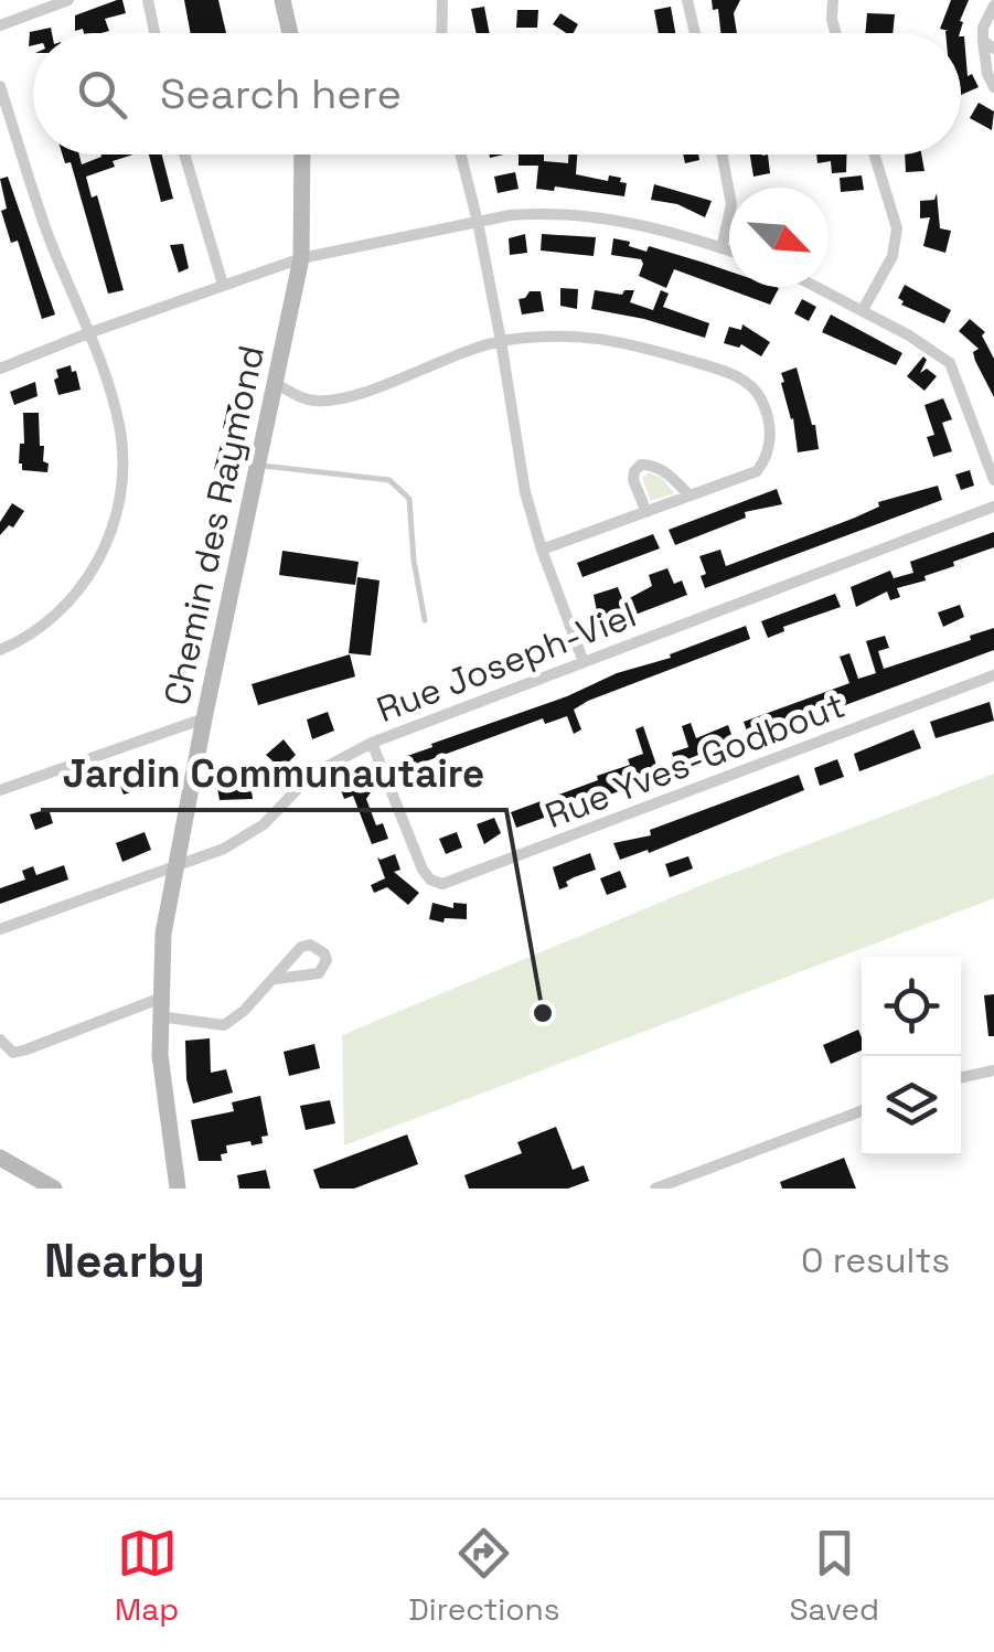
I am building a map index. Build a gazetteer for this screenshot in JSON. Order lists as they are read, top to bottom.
{
  "streets": {
    "street": ["Chemin des Raymond", "Rue Joseph-Viel", "Rue Yves-Godbout"]
  },
  "crossings": [
    ["Chemin des Raymond", "Rue Joseph-Viel"],
    ["Rue Joseph-Viel", "Rue Yves-Godbout"]
  ],
  "places": ["Jardin Communautaire"],
  "north": "bottom right",
  "page": {
    "search": "Search here",
    "heading": ["Nearby", "0 results"],
    "nav": ["Map", "Directions", "Saved"]
  }
}
